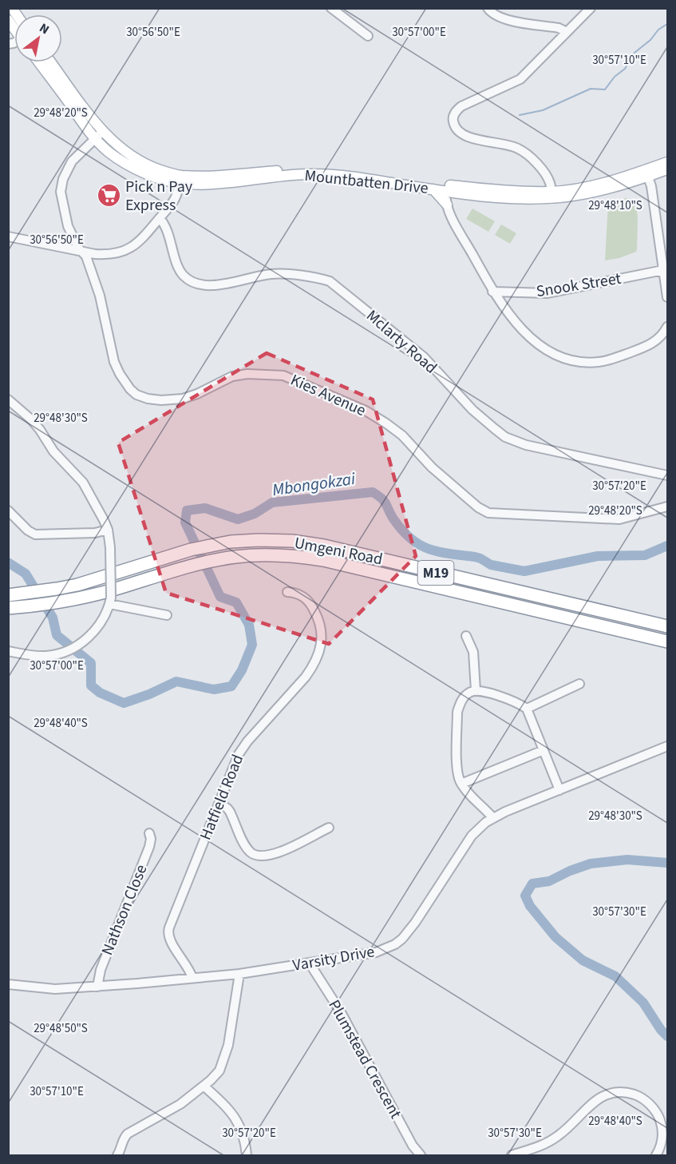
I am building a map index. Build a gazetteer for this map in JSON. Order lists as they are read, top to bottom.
{
  "streets": {
    "highway": ["Umgeni Road", "M19"],
    "main road": ["Mountbatten Drive"],
    "street": [
      "Snook Street",
      "Mclarty Road",
      "Kies Avenue",
      "Hatfield Road",
      "Nathson Close",
      "Varsity Drive",
      "Plumstead Crescent"
    ]
  },
  "crossings": [
    ["Mountbatten Drive", "Kies Avenue"],
    ["Hatfield Road", "Varsity Drive"],
    ["Nathson Close", "Varsity Drive"],
    ["Varsity Drive", "Plumstead Crescent"]
  ],
  "water": ["Mbongokzai"],
  "places": {
    "supermarket": ["Pick n Pay Express"]
  },
  "north": "top right",
  "coordinates": [
    "30°56'50\"E",
    "30°57'00\"E",
    "30°57'10\"E",
    "29°48'20\"S",
    "29°48'10\"S",
    "29°48'30\"S",
    "30°57'20\"E",
    "29°48'40\"S",
    "30°57'30\"E",
    "29°48'50\"S"
  ]
}
